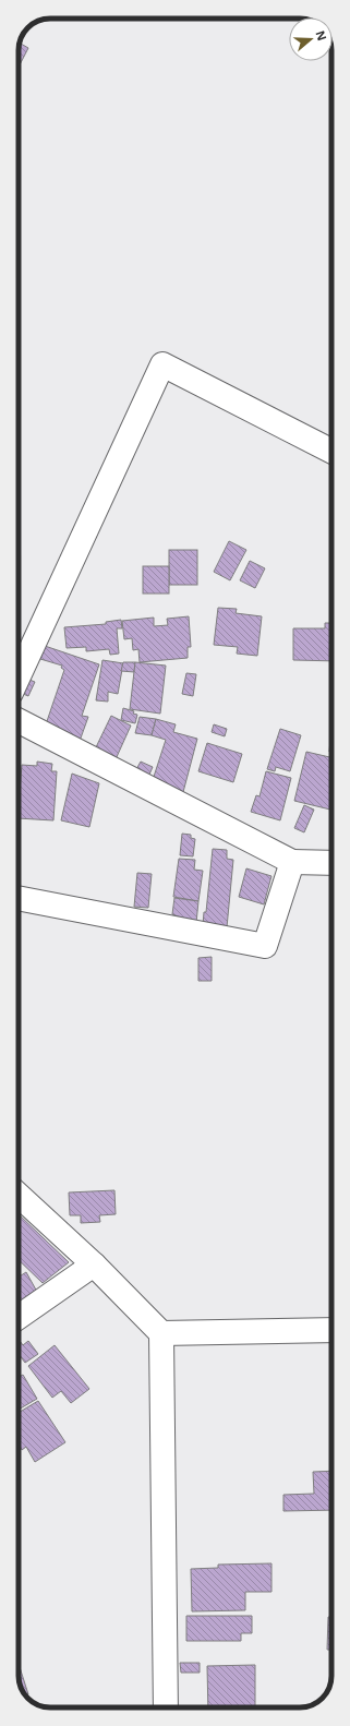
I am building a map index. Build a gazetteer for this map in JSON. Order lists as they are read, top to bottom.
{
  "north": "right"
}
